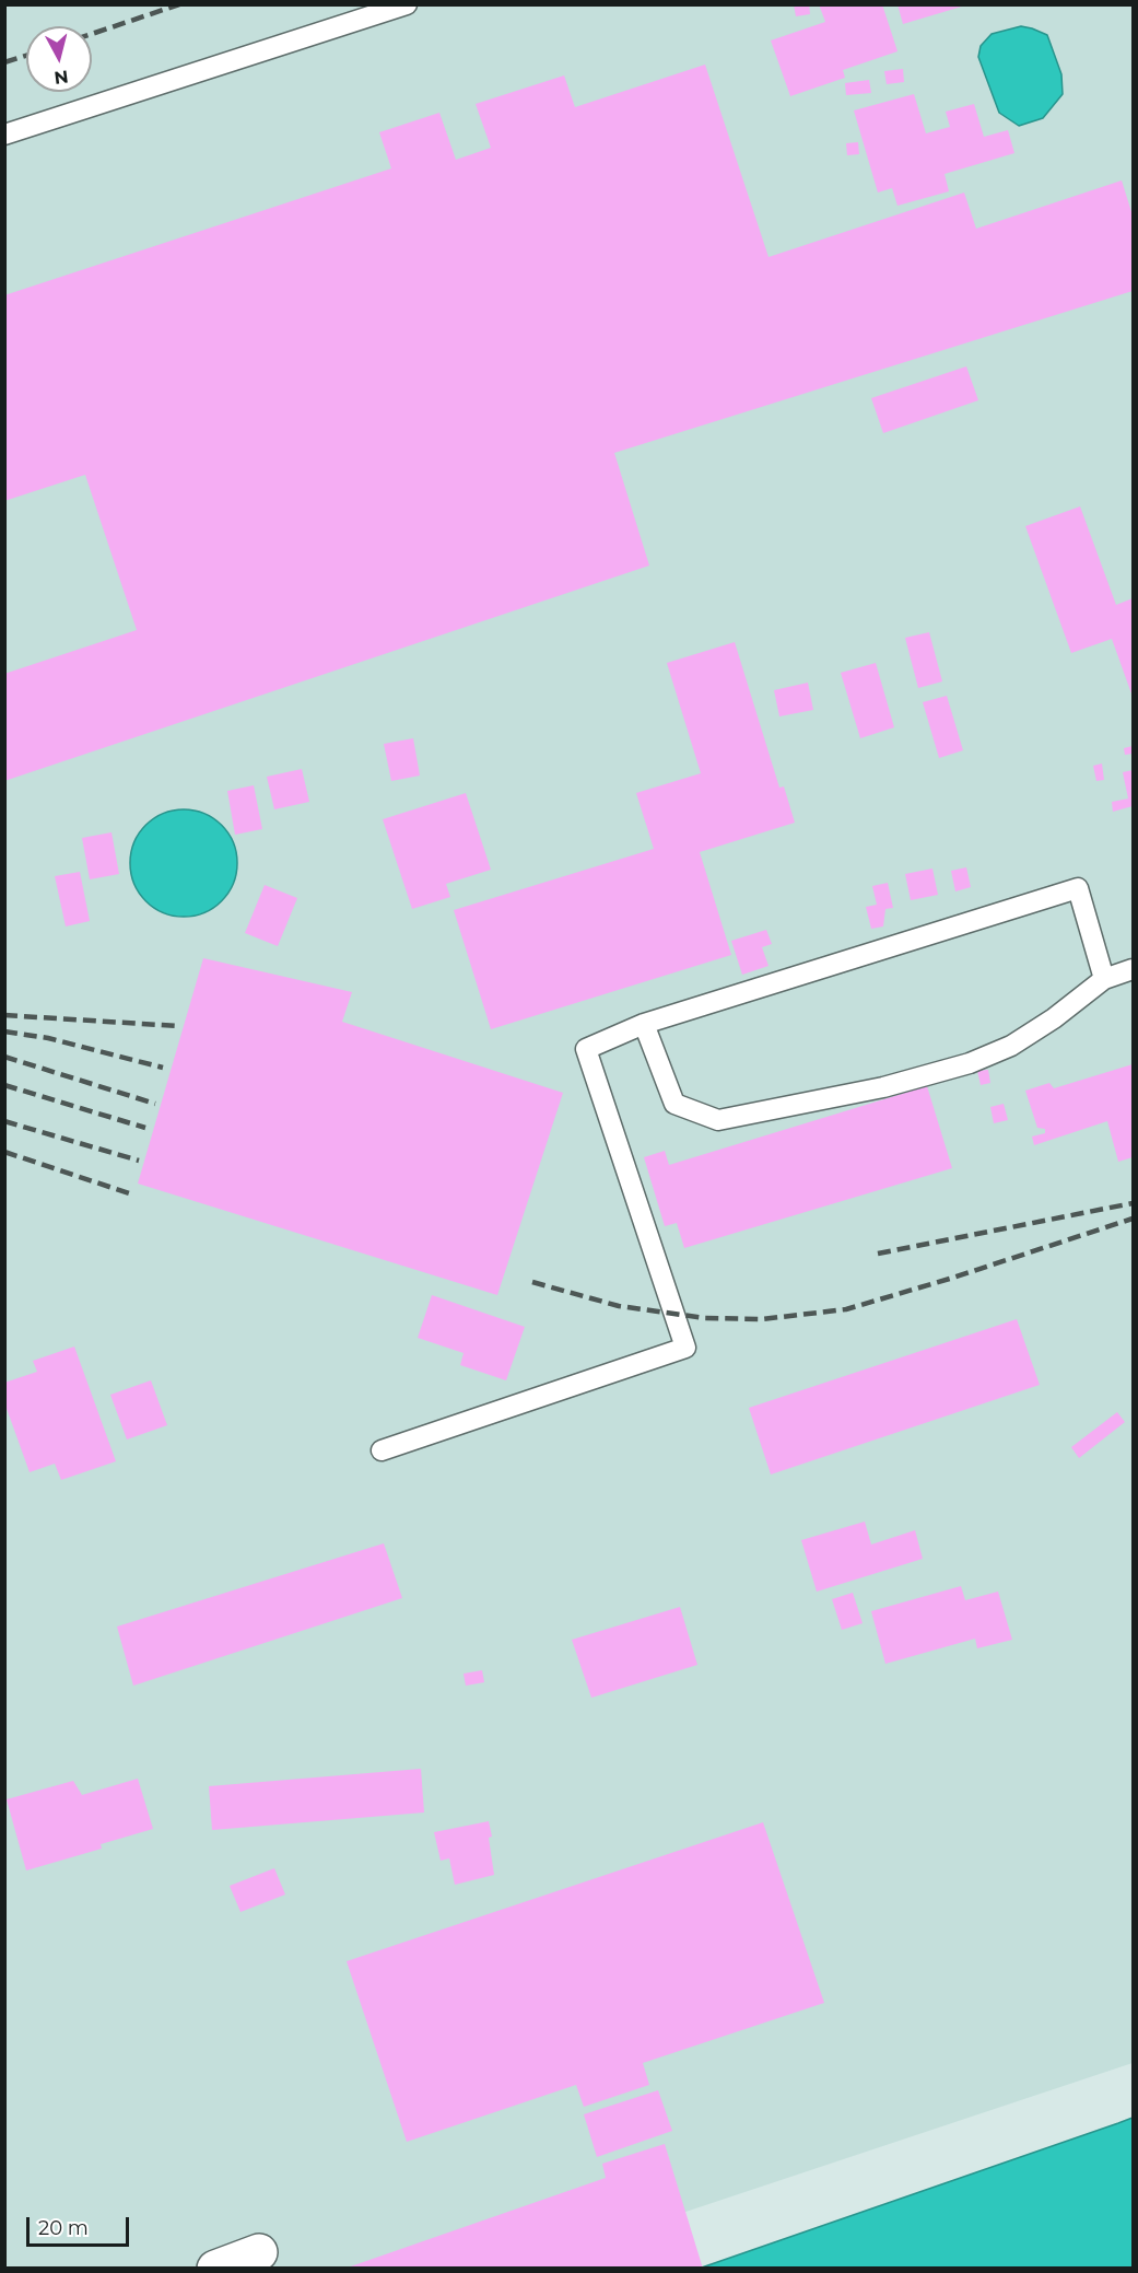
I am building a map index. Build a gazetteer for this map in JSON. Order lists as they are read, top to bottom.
{
  "scale_bar": "20 m",
  "north": "bottom"
}
